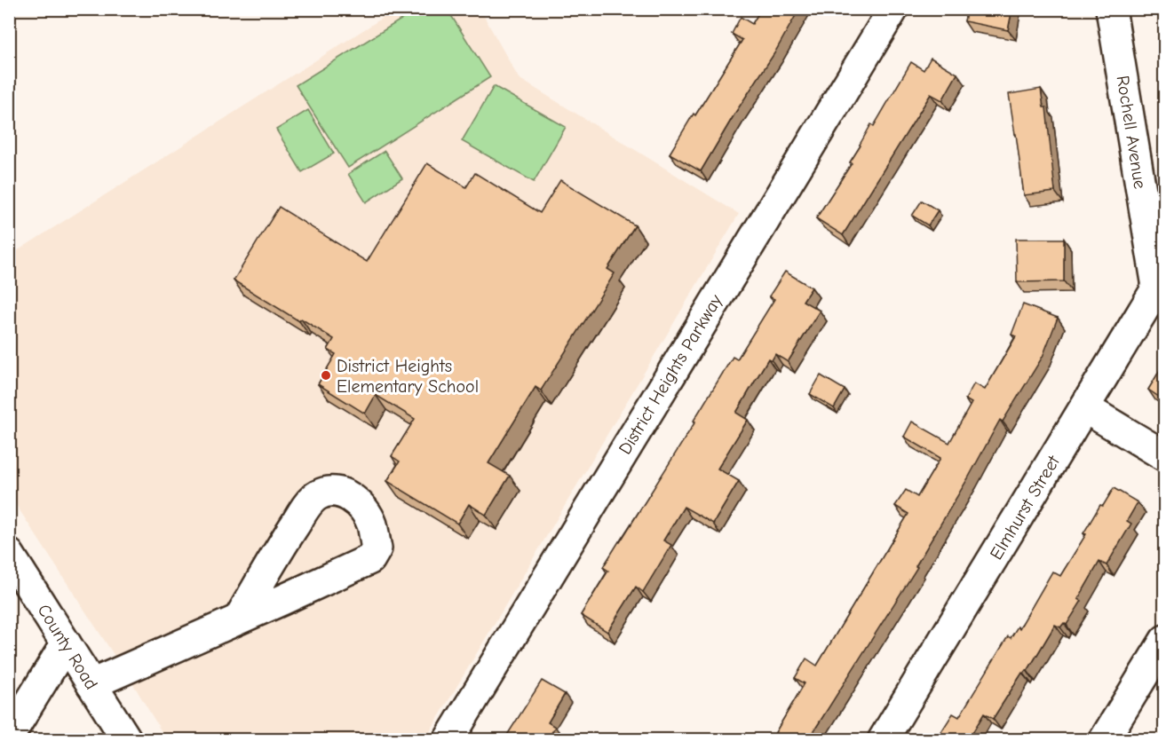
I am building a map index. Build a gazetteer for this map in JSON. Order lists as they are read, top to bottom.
{
  "streets": {
    "street": [
      "Rochell Avenue",
      "District Heights Parkway",
      "Elmhurst Street",
      "County Road"
    ]
  },
  "crossings": [
    ["Rochell Avenue", "Elmhurst Street"]
  ],
  "places": ["District Heights Elementary School"]
}
